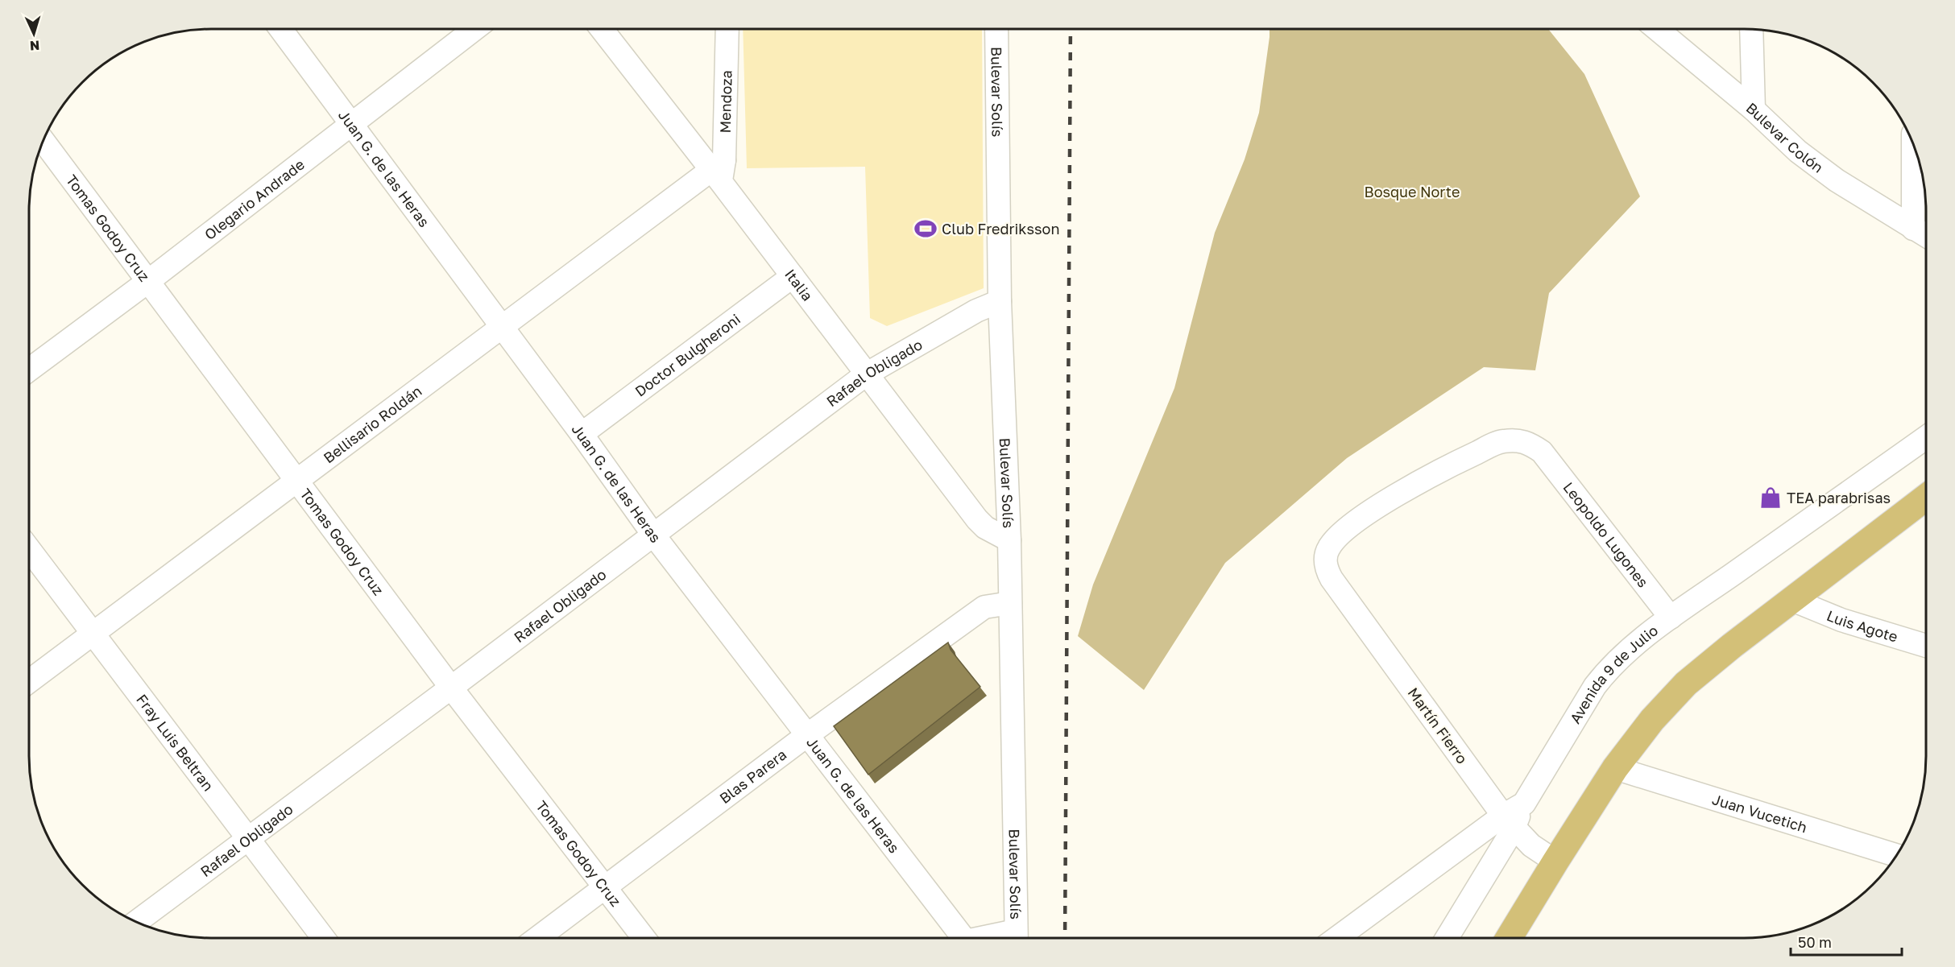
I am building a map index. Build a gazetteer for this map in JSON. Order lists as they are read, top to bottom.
{
  "streets": {
    "street": [
      "Bulevar Solís",
      "Mendoza",
      "Bulevar Colón",
      "Juan G. de las Heras",
      "Olegario Andrade",
      "Tomas Godoy Cruz",
      "Italia",
      "Doctor Bulgheroni",
      "Rafael Obligado",
      "Bellisario Roldán",
      "Leopoldo Lugones",
      "Luis Agote",
      "Avenida 9 de Julio",
      "Martín Fierro",
      "Fray Luis Beltran",
      "Blas Parera",
      "Juan Vucetich"
    ]
  },
  "crossings": [
    ["Bulevar Solís", "Italia"],
    ["Bulevar Solís", "Rafael Obligado"],
    ["Bulevar Solís", "Blas Parera"],
    ["Mendoza", "Italia"],
    ["Mendoza", "Bellisario Roldán"],
    ["Juan G. de las Heras", "Olegario Andrade"],
    ["Juan G. de las Heras", "Doctor Bulgheroni"],
    ["Juan G. de las Heras", "Rafael Obligado"],
    ["Juan G. de las Heras", "Bellisario Roldán"],
    ["Juan G. de las Heras", "Blas Parera"],
    ["Olegario Andrade", "Tomas Godoy Cruz"],
    ["Tomas Godoy Cruz", "Rafael Obligado"],
    ["Tomas Godoy Cruz", "Bellisario Roldán"],
    ["Tomas Godoy Cruz", "Blas Parera"],
    ["Italia", "Doctor Bulgheroni"],
    ["Italia", "Rafael Obligado"],
    ["Italia", "Bellisario Roldán"],
    ["Rafael Obligado", "Fray Luis Beltran"],
    ["Bellisario Roldán", "Fray Luis Beltran"],
    ["Leopoldo Lugones", "Avenida 9 de Julio"],
    ["Leopoldo Lugones", "Martín Fierro"],
    ["Avenida 9 de Julio", "Martín Fierro"]
  ],
  "parks": ["Bosque Norte"],
  "places": {
    "sports": ["Club Fredriksson"],
    "shop": ["TEA parabrisas"]
  },
  "scale_bar": "50 m",
  "north": "bottom"
}
